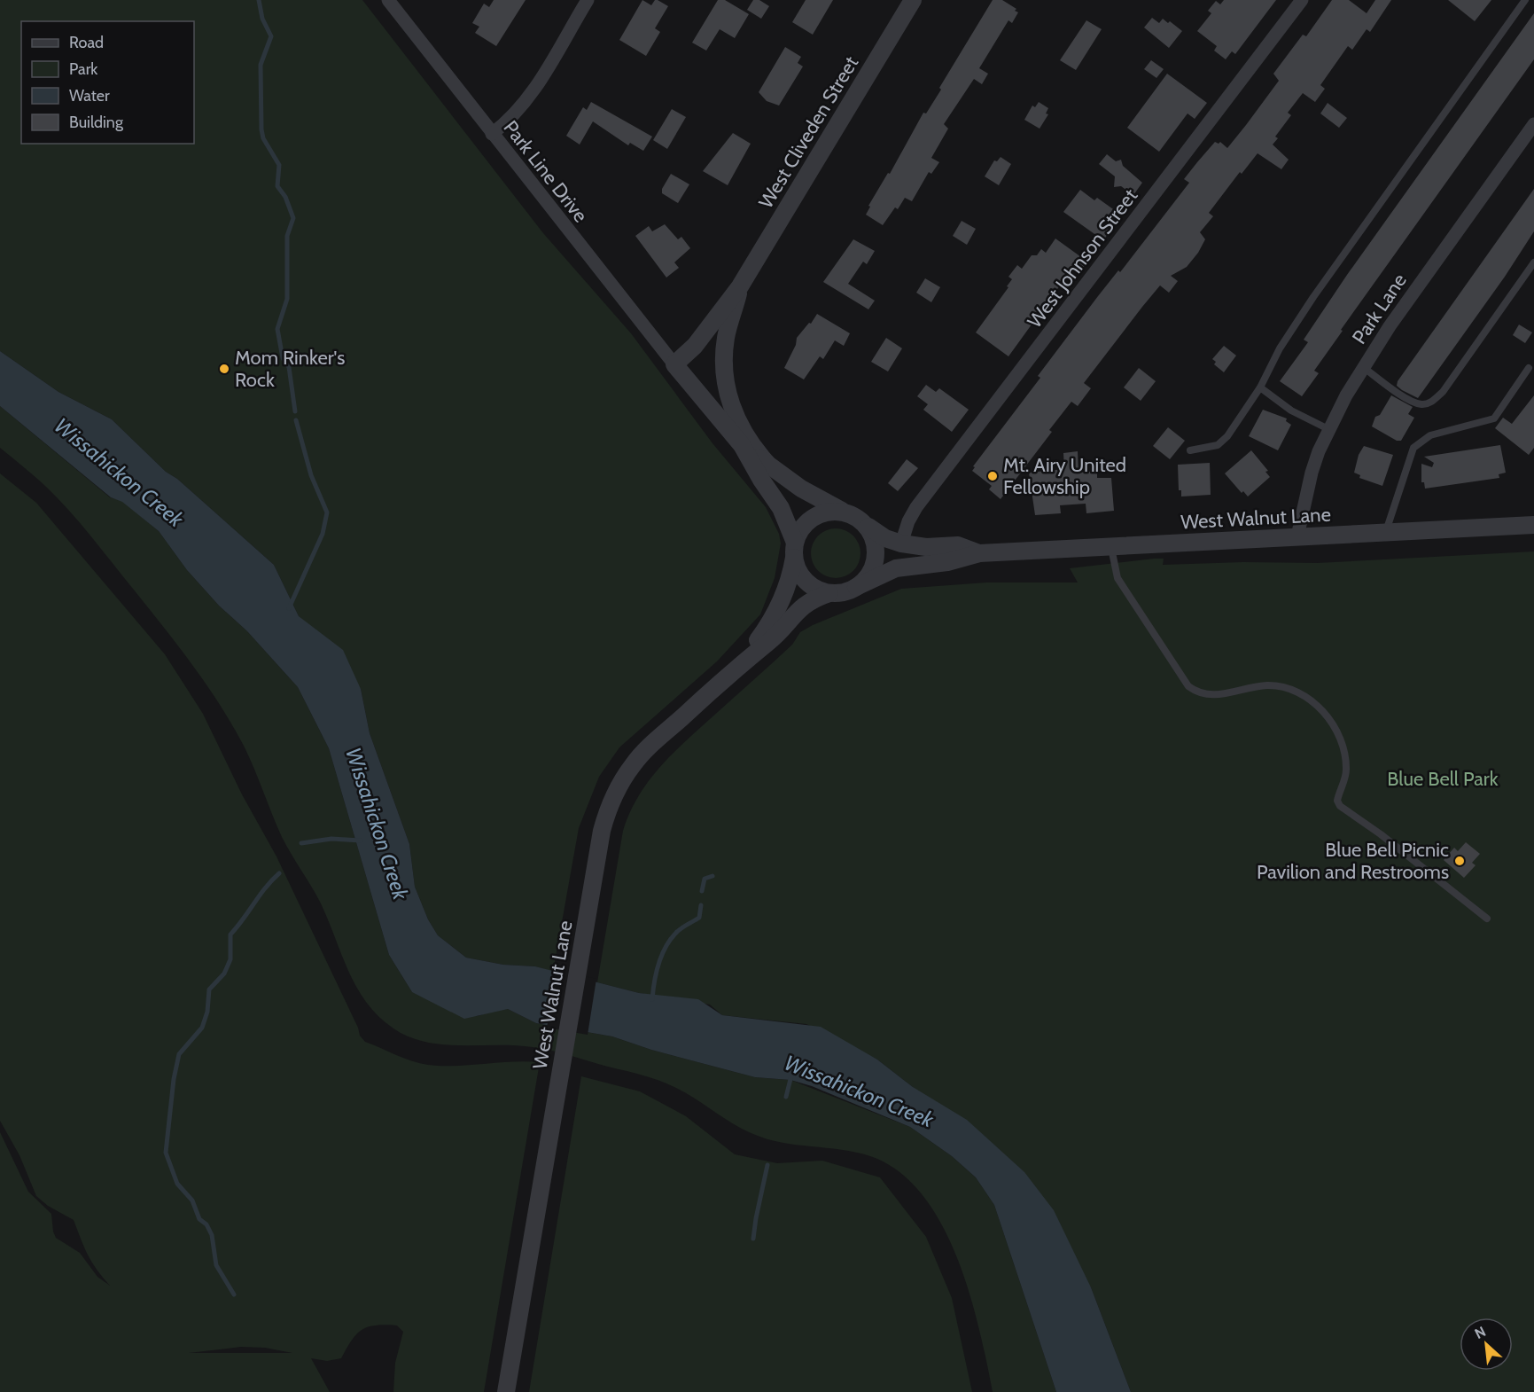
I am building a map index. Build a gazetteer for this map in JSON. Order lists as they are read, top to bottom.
{
  "streets": {
    "street": [
      "West Cliveden Street",
      "Park Line Drive",
      "West Johnson Street",
      "Park Lane",
      "West Walnut Lane"
    ]
  },
  "crossings": [
    ["West Cliveden Street", "Park Line Drive"],
    ["West Johnson Street", "West Walnut Lane"],
    ["Park Lane", "West Walnut Lane"]
  ],
  "water": ["Wissahickon Creek"],
  "parks": ["Blue Bell Park"],
  "places": ["Mom Rinker's Rock", "Mt. Airy United Fellowship", "Blue Bell Picnic Pavilion and Restrooms"],
  "legend": [
    "Road",
    "Park",
    "Water",
    "Building"
  ],
  "north": "top left"
}
